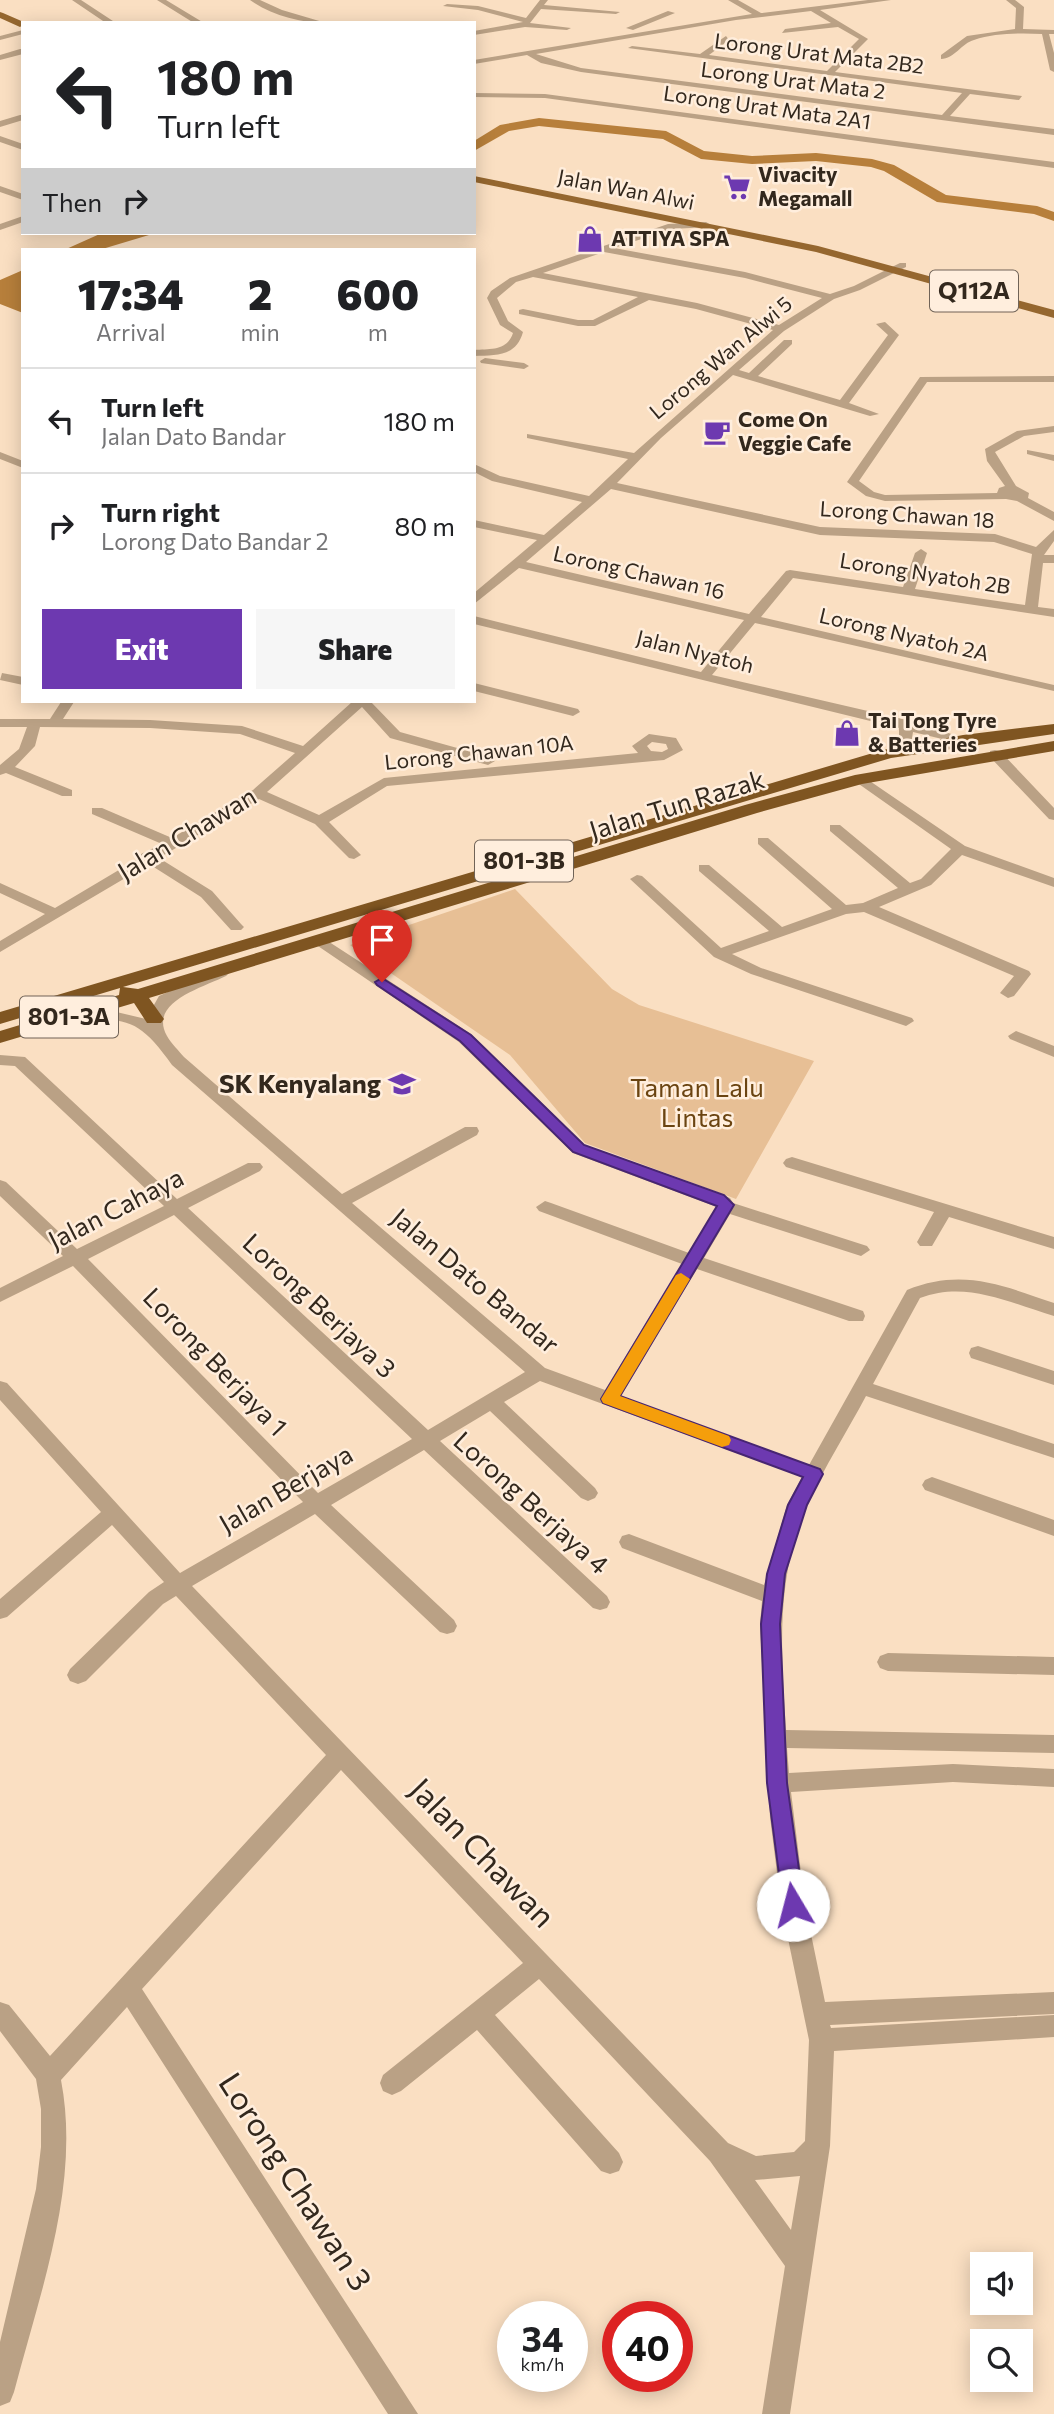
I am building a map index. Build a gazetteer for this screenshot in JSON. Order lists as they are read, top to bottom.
{
  "streets": {
    "highway": ["Jalan Tun Razak", "801-3B", "801-3A"],
    "main road": ["Jalan Wan Alwi", "Q112A"],
    "street": [
      "Lorong Urat Mata 2B2",
      "Lorong Urat Mata 2",
      "Lorong Urat Mata 2A1",
      "Lorong Wan Alwi 5",
      "Lorong Chawan 18",
      "Lorong Chawan 16",
      "Lorong Nyatoh 2B",
      "Lorong Nyatoh 2A",
      "Jalan Nyatoh",
      "Lorong Chawan 10A",
      "Jalan Chawan",
      "Jalan Cahaya",
      "Jalan Dato Bandar",
      "Lorong Berjaya 3",
      "Lorong Berjaya 1",
      "Jalan Berjaya",
      "Lorong Berjaya 4",
      "Lorong Chawan 3"
    ]
  },
  "crossings": [
    ["Jalan Wan Alwi", "Lorong Wan Alwi 5"],
    ["Lorong Chawan 16", "Lorong Nyatoh 2B"],
    ["Lorong Chawan 16", "Lorong Nyatoh 2A"],
    ["Lorong Nyatoh 2B", "Lorong Nyatoh 2A"],
    ["Jalan Nyatoh", "Jalan Tun Razak"],
    ["Jalan Chawan", "Jalan Berjaya"],
    ["Jalan Cahaya", "Lorong Berjaya 3"],
    ["Jalan Cahaya", "Lorong Berjaya 1"],
    ["Jalan Dato Bandar", "Jalan Berjaya"],
    ["Lorong Berjaya 3", "Jalan Berjaya"],
    ["Lorong Berjaya 3", "Lorong Berjaya 4"],
    ["Lorong Berjaya 1", "Jalan Berjaya"],
    ["Jalan Berjaya", "Lorong Berjaya 4"]
  ],
  "parks": ["Taman Lalu Lintas"],
  "places": {
    "supermarket": ["Vivacity Megamall"],
    "shop": ["ATTIYA SPA", "Tai Tong Tyre & Batteries"],
    "cafe": ["Come On Veggie Cafe"],
    "school or university": ["SK Kenyalang"]
  },
  "page": {
    "turn": ["180 m", "Turn left"],
    "then": "Then",
    "eta": [
      "17:34",
      "Arrival",
      "2",
      "min",
      "600",
      "m"
    ],
    "list": [
      {
        "name": "Turn left",
        "note": "Jalan Dato Bandar",
        "value": "180 m"
      },
      {
        "name": "Turn right",
        "note": "Lorong Dato Bandar 2",
        "value": "80 m"
      }
    ],
    "buttons": ["Exit", "Share"],
    "speed": "34 km/h",
    "limit": "40"
  }
}
